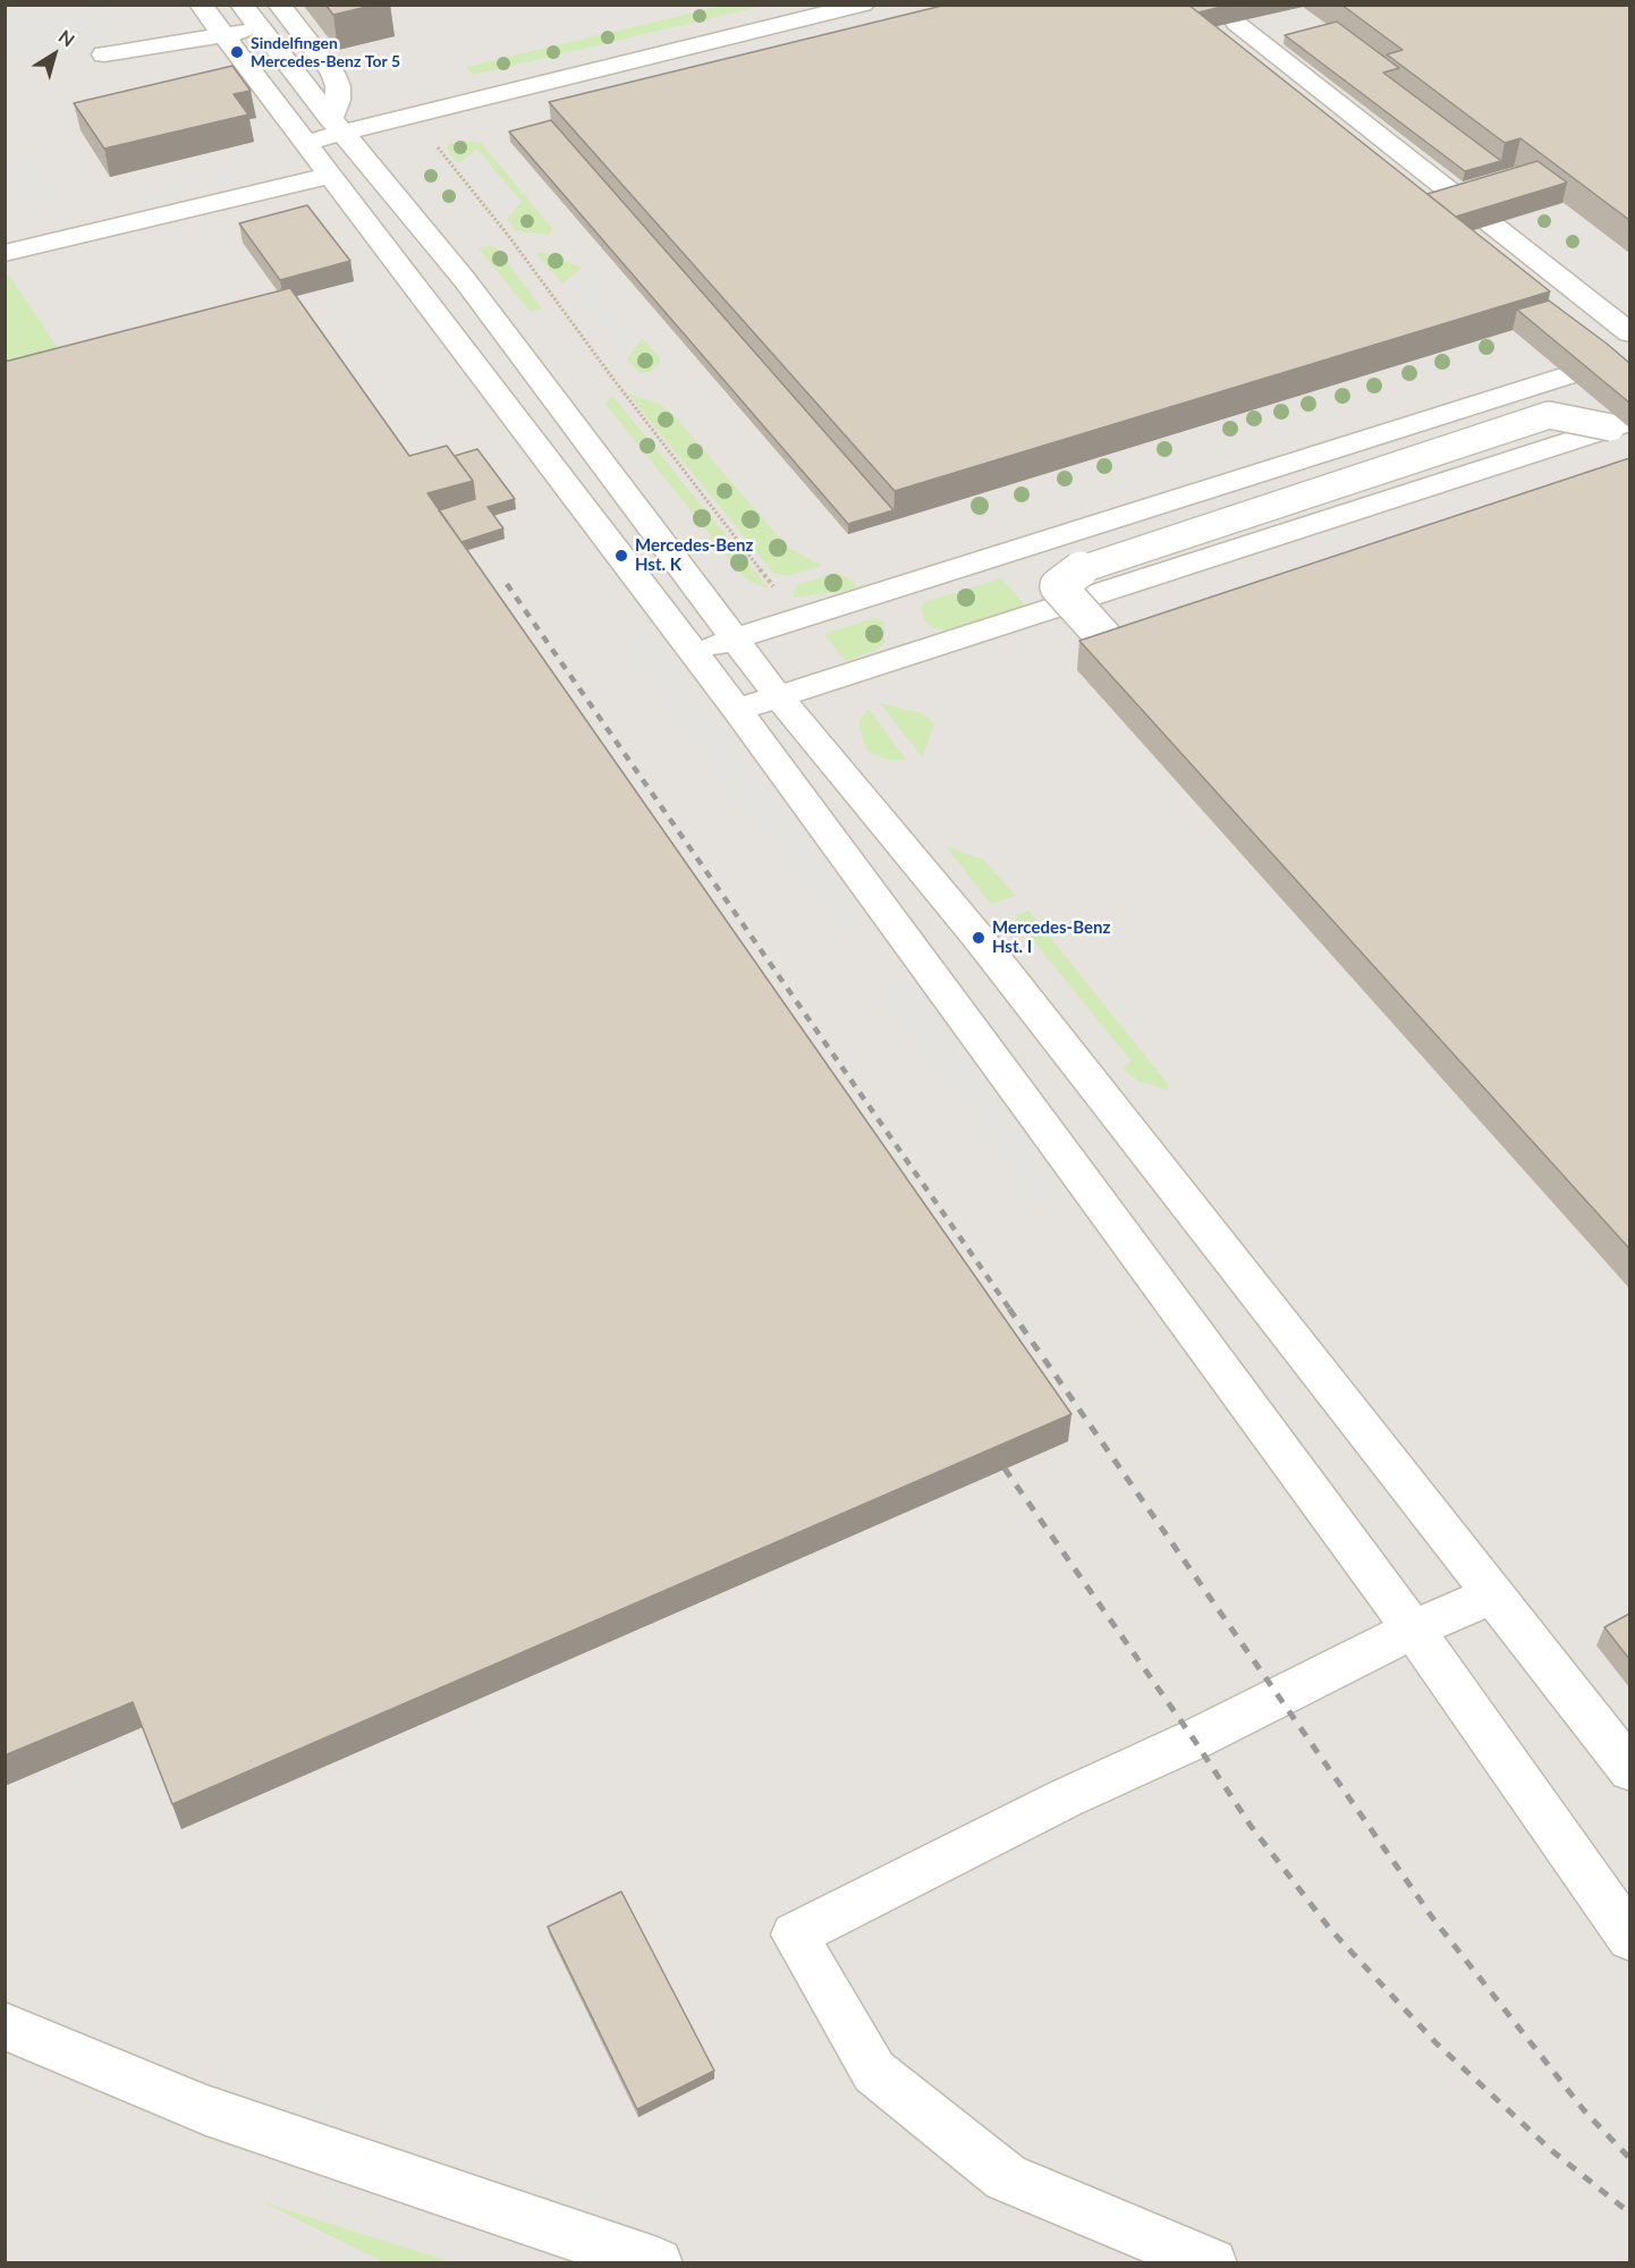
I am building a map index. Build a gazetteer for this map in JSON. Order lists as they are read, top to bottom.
{
  "places": ["Sindelfingen Mercedes-Benz Tor 5", "Mercedes-Benz Hst. K", "Mercedes-Benz Hst. I"],
  "north": "top right"
}
